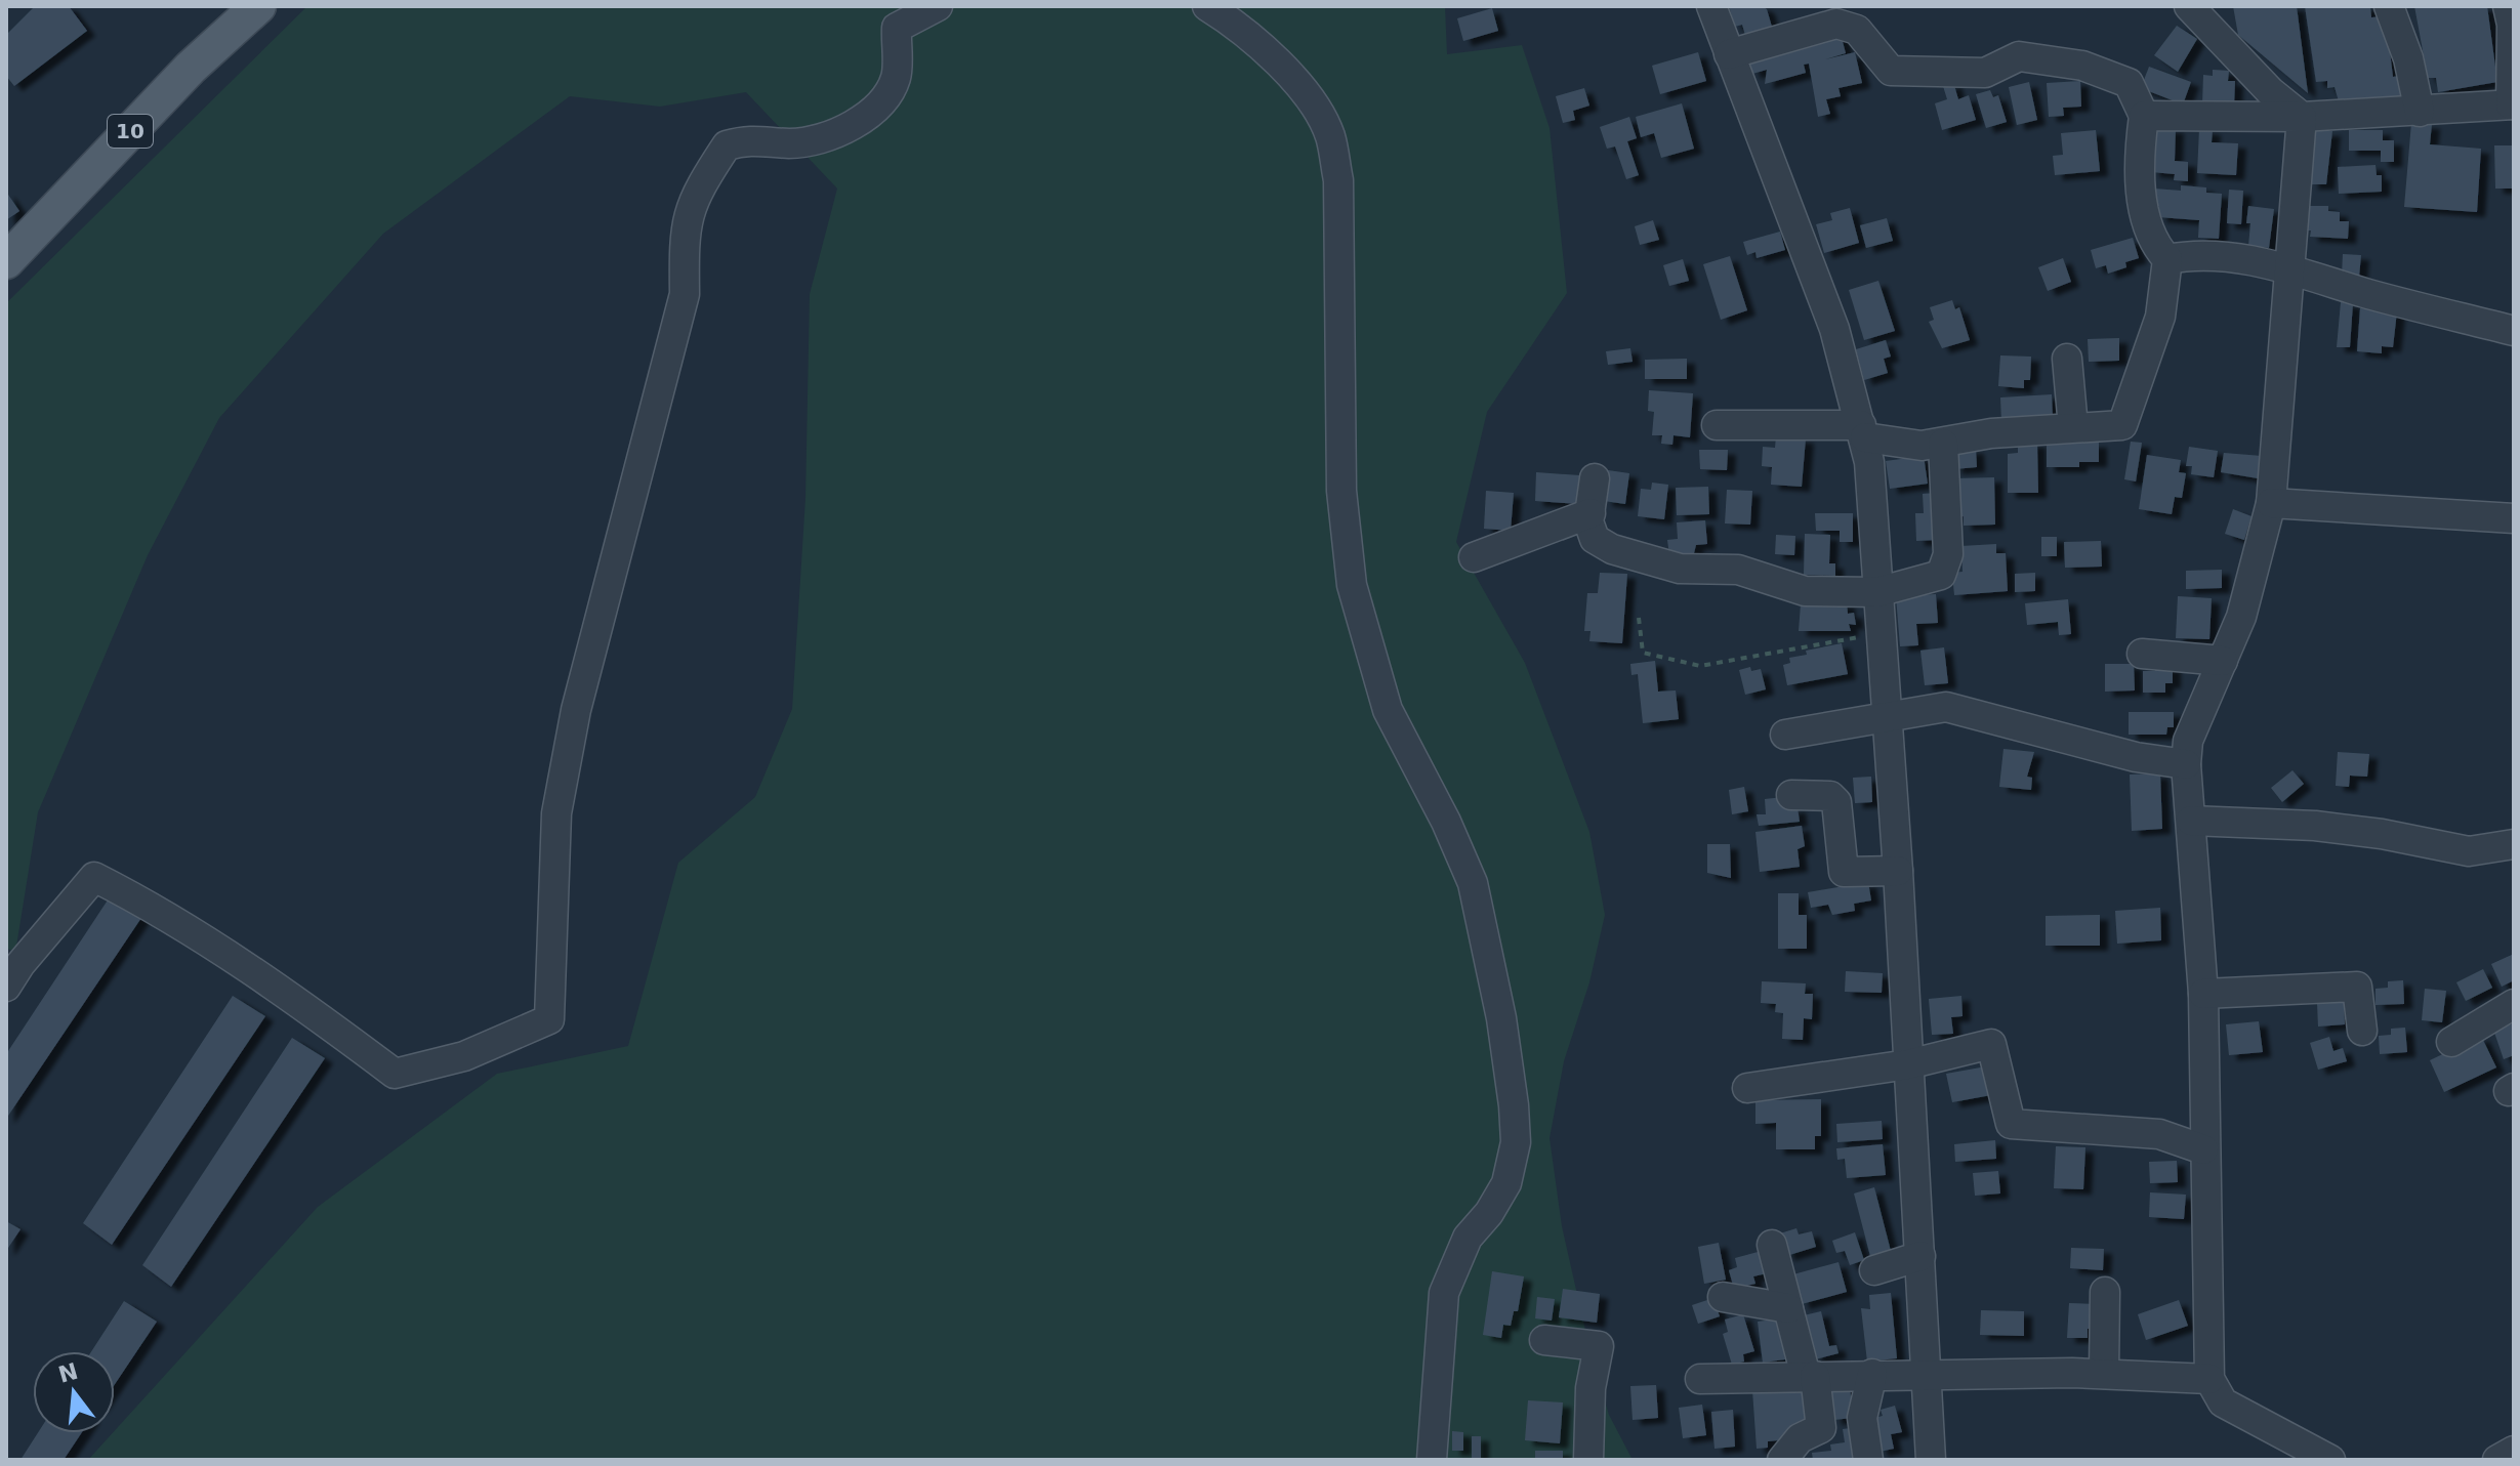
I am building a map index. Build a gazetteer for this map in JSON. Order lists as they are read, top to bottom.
{
  "streets": {
    "main road": ["10"]
  },
  "north": "top"
}
